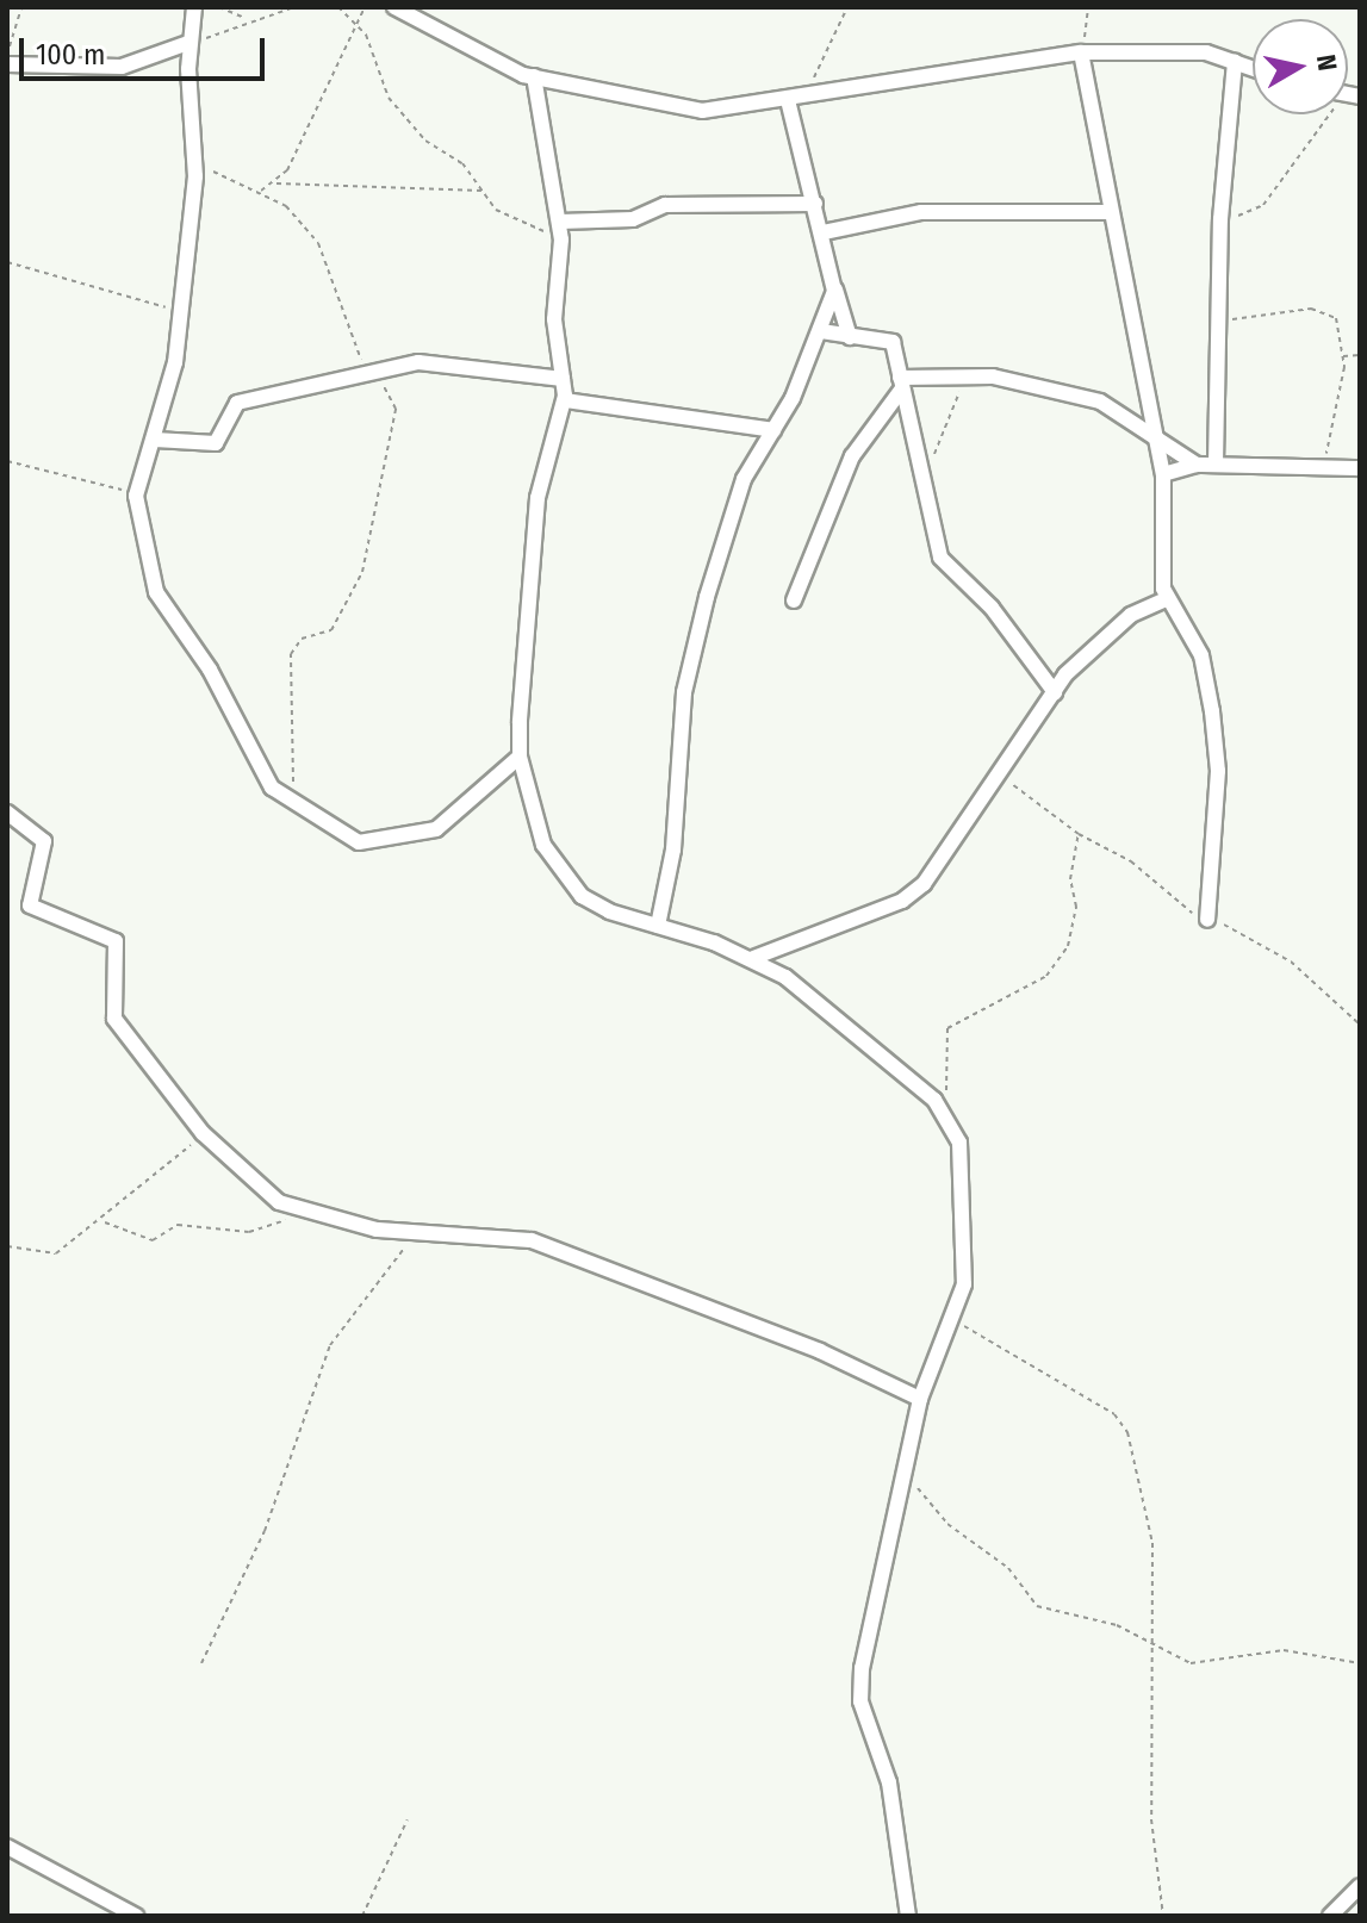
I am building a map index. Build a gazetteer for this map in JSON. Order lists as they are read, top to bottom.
{
  "scale_bar": "100 m",
  "north": "right"
}
